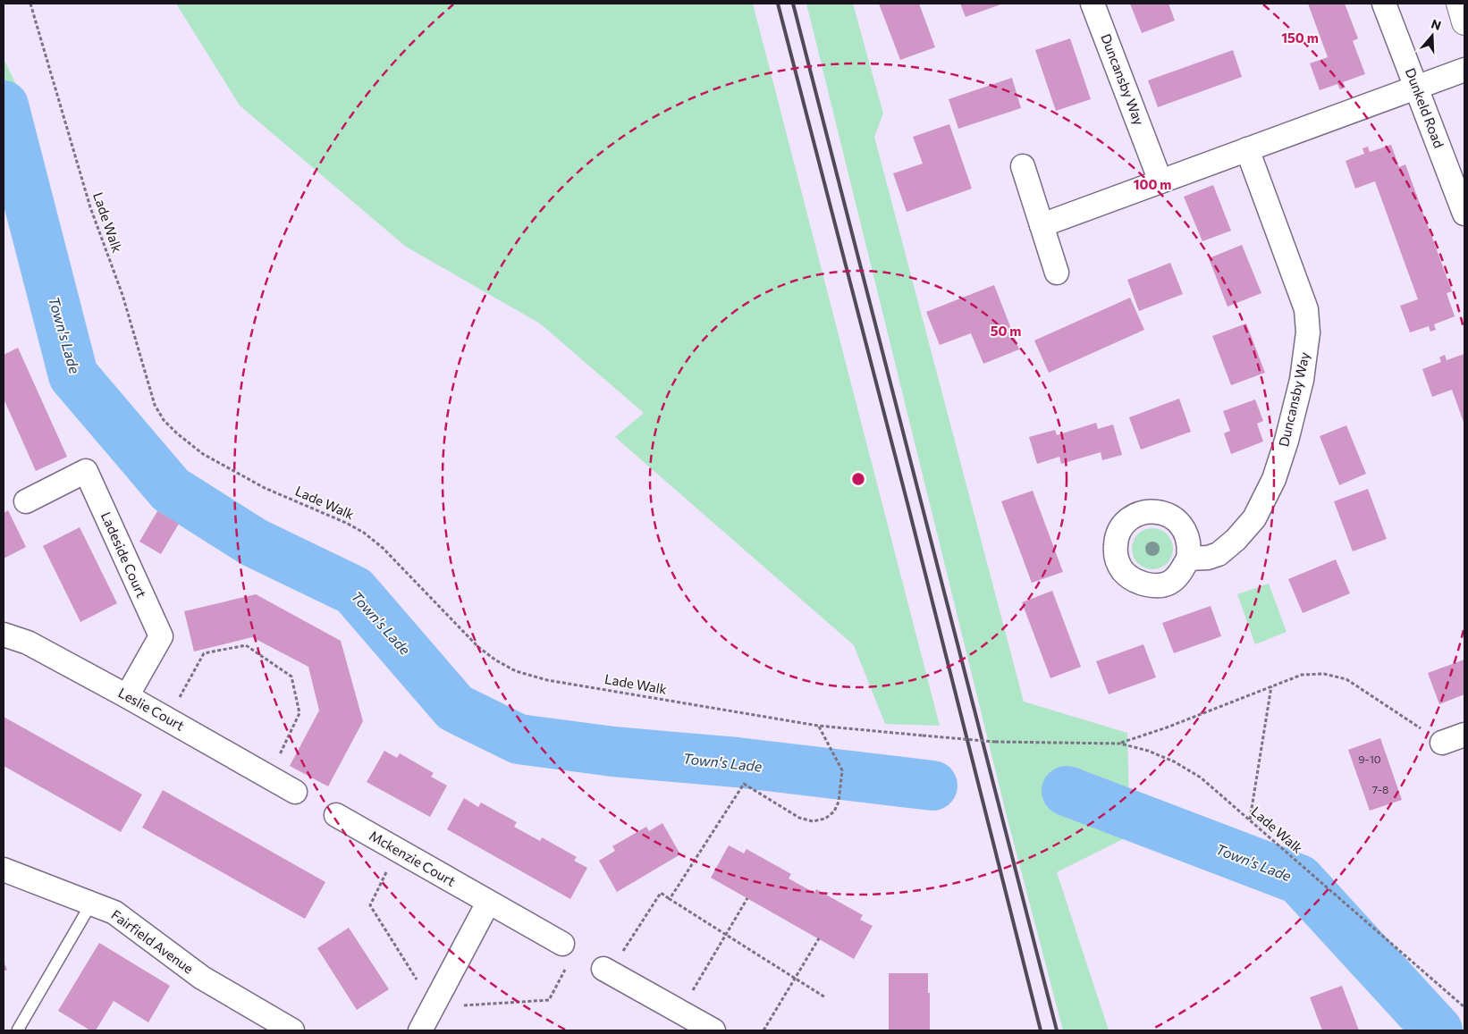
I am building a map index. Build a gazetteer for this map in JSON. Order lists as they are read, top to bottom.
{
  "streets": {
    "street": [
      "Duncansby Way",
      "Dunkeld Road",
      "Ladeside Court",
      "Leslie Court",
      "Mckenzie Court",
      "Fairfield Avenue"
    ],
    "path": ["Lade Walk"]
  },
  "crossings": [
    ["Ladeside Court", "Leslie Court"]
  ],
  "water": ["Town's Lade"],
  "house_numbers": ["9-10", "7-8"],
  "north": "top",
  "rings": ["150 m", "100 m", "50 m"]
}
